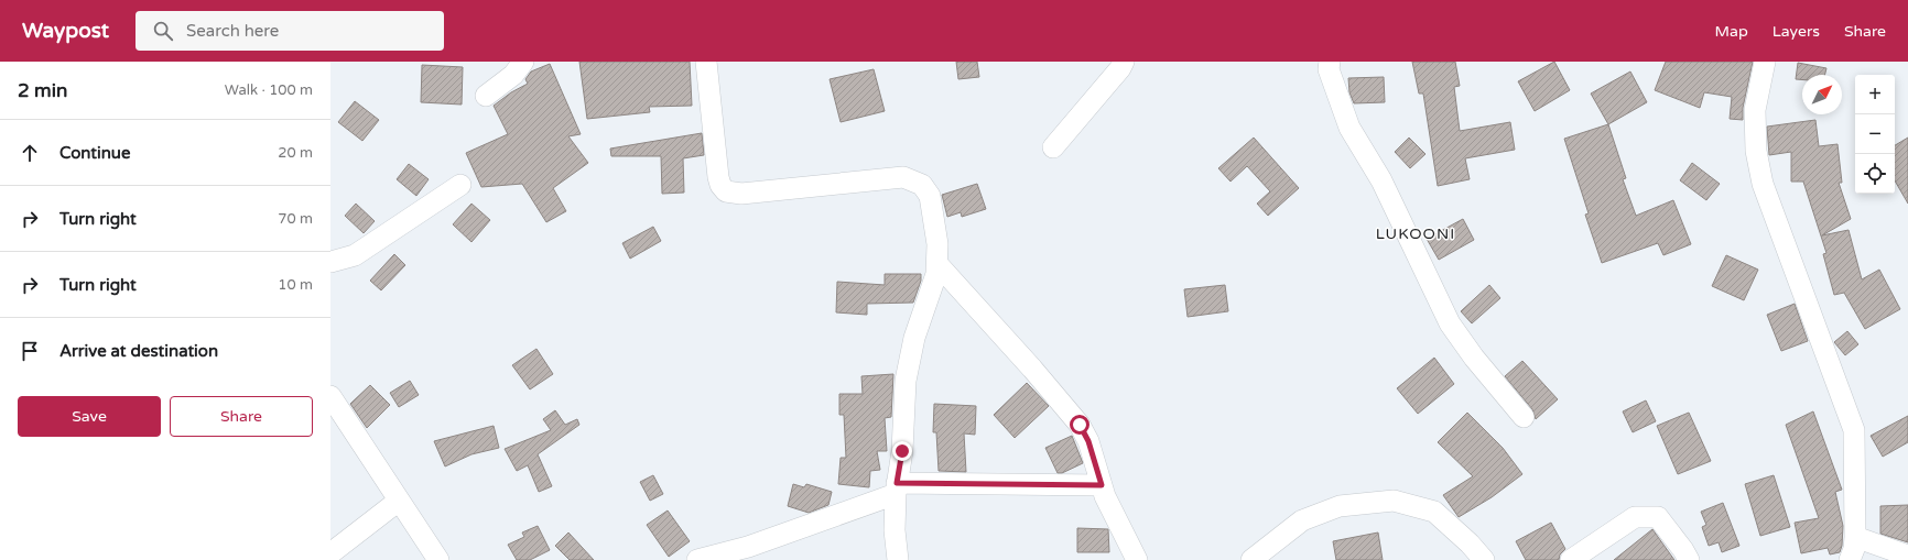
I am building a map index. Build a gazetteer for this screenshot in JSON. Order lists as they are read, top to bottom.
{
  "districts": ["LUKOONI"],
  "north": "top right",
  "page": {
    "header": "Waypost",
    "search": "Search here",
    "nav": ["Map", "Layers", "Share"],
    "heading": ["2 min", "Walk · 100 m"],
    "map_buttons": ["+", "−"],
    "list": [
      ["Continue", "20 m"],
      ["Turn right", "70 m"],
      ["Turn right", "10 m"],
      "Arrive at destination"
    ],
    "buttons": ["Save", "Share"]
  }
}
